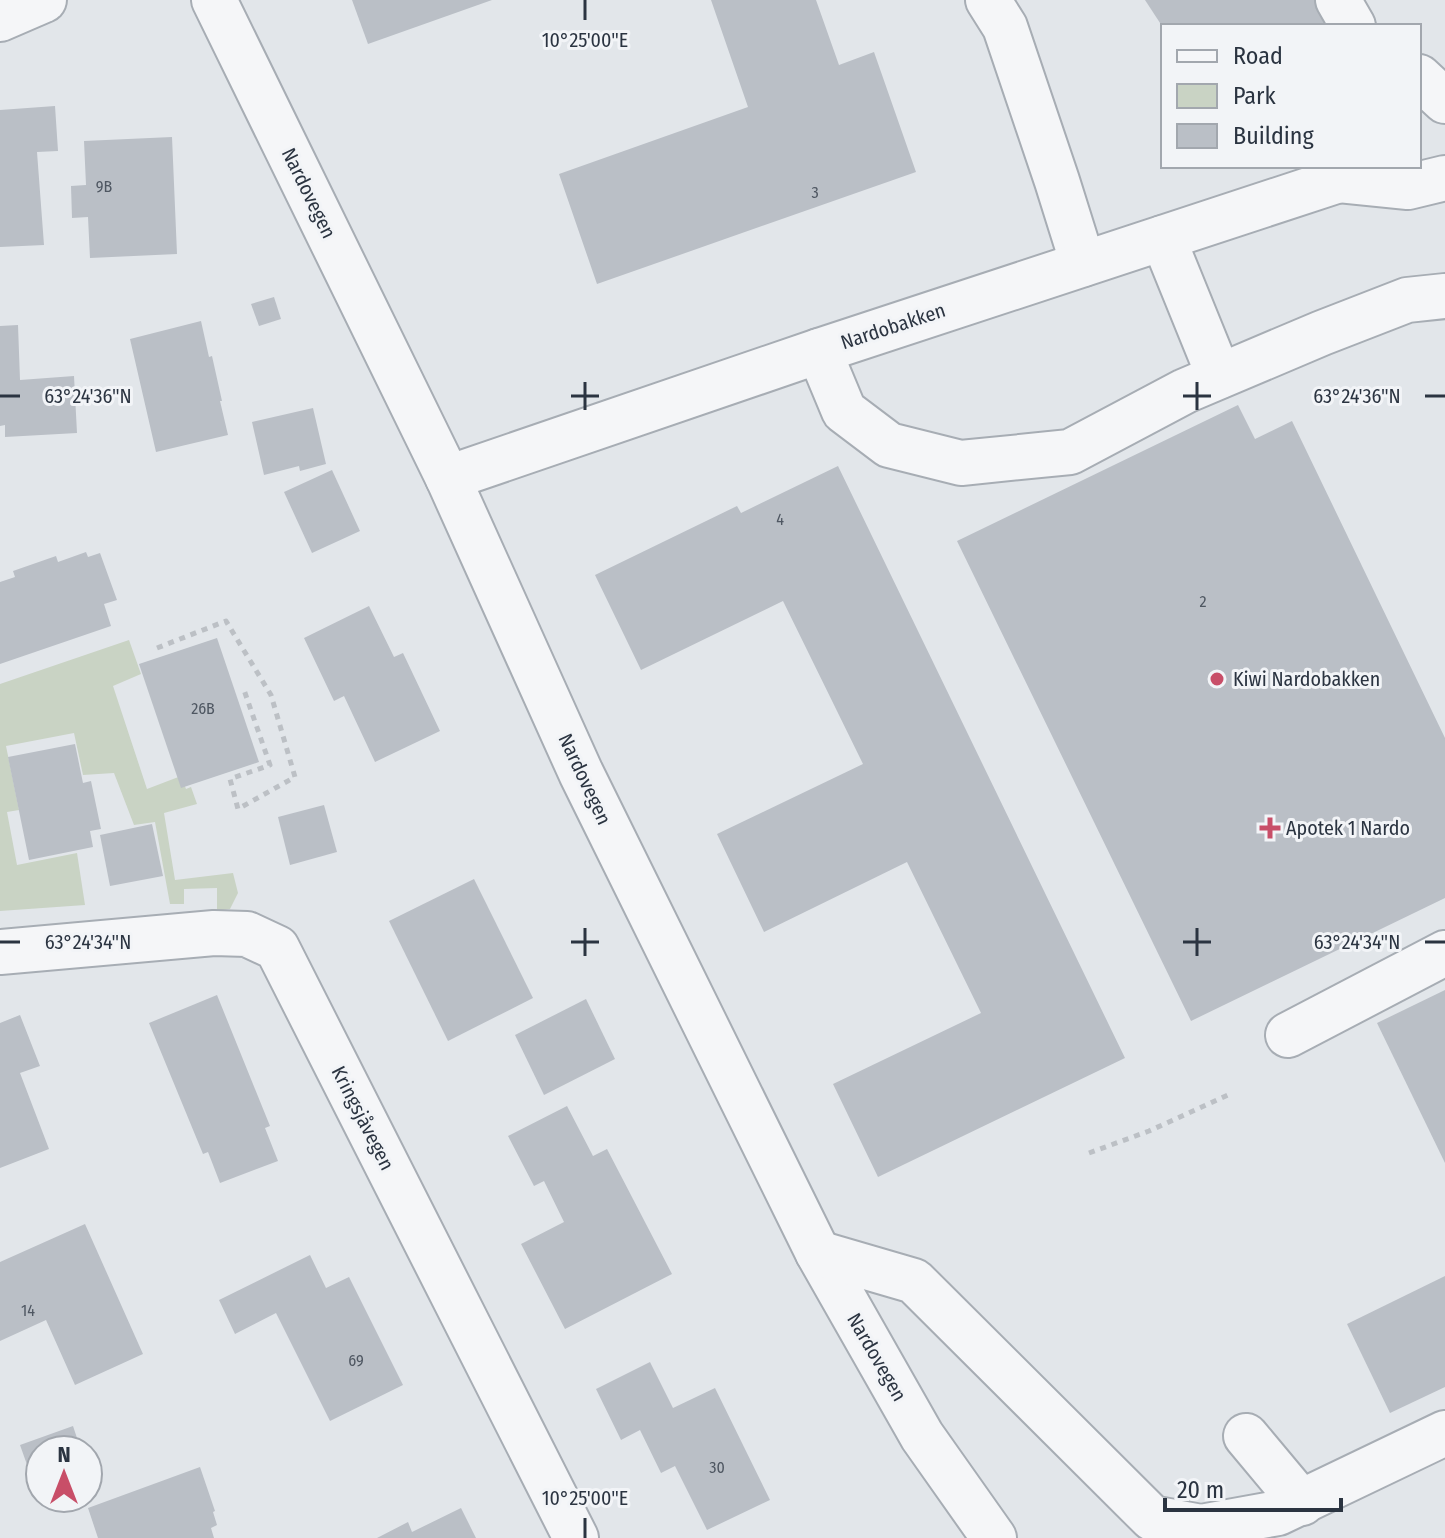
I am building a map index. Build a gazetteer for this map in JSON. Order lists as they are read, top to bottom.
{
  "streets": {
    "street": ["Nardovegen", "Nardobakken", "Kringsjåvegen"]
  },
  "crossings": [
    ["Nardovegen", "Nardobakken"]
  ],
  "places": {
    "other": ["Kiwi Nardobakken"],
    "health": ["Apotek 1 Nardo"]
  },
  "house_numbers": [
    "9B",
    "3",
    "4",
    "2",
    "26B",
    "14",
    "69",
    "30"
  ],
  "legend": ["Road", "Park", "Building"],
  "scale_bar": "20 m",
  "north": "top",
  "coordinates": ["10°25'00\"E", "63°24'36\"N", "63°24'34\"N"]
}
